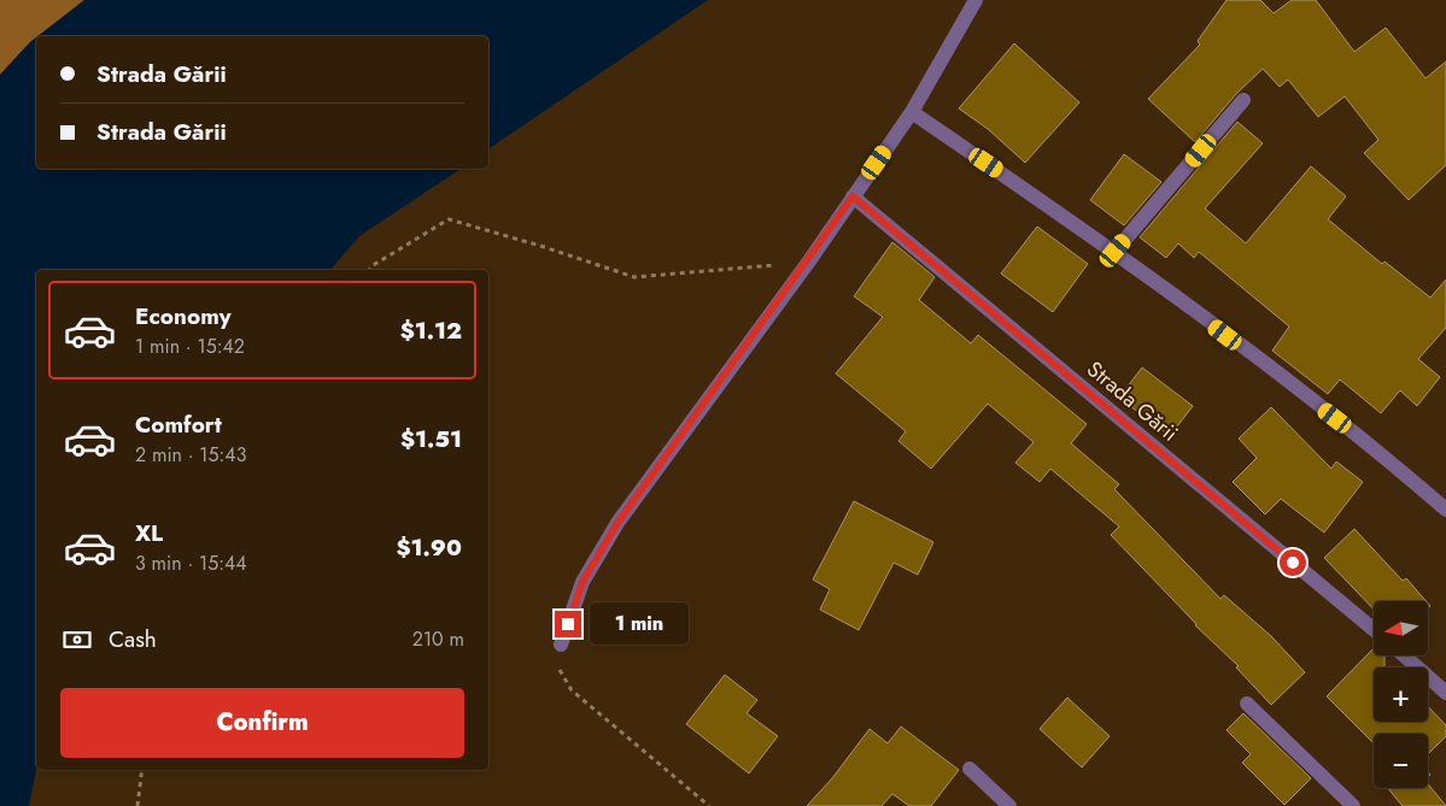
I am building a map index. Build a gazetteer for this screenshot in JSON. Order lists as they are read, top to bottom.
{
  "streets": {
    "street": ["Strada Gării"]
  },
  "north": "left",
  "page": {
    "banner": ["Strada Gării", "Strada Gării"],
    "list": [
      {
        "name": "Economy",
        "note": "1 min · 15:42",
        "value": "$1.12"
      },
      {
        "name": "Comfort",
        "note": "2 min · 15:43",
        "value": "$1.51"
      },
      {
        "name": "XL",
        "note": "3 min · 15:44",
        "value": "$1.90"
      }
    ],
    "map_buttons": ["+", "−"],
    "bubble": "1 min",
    "pay": ["Cash", "210 m"],
    "buttons": "Confirm"
  }
}
